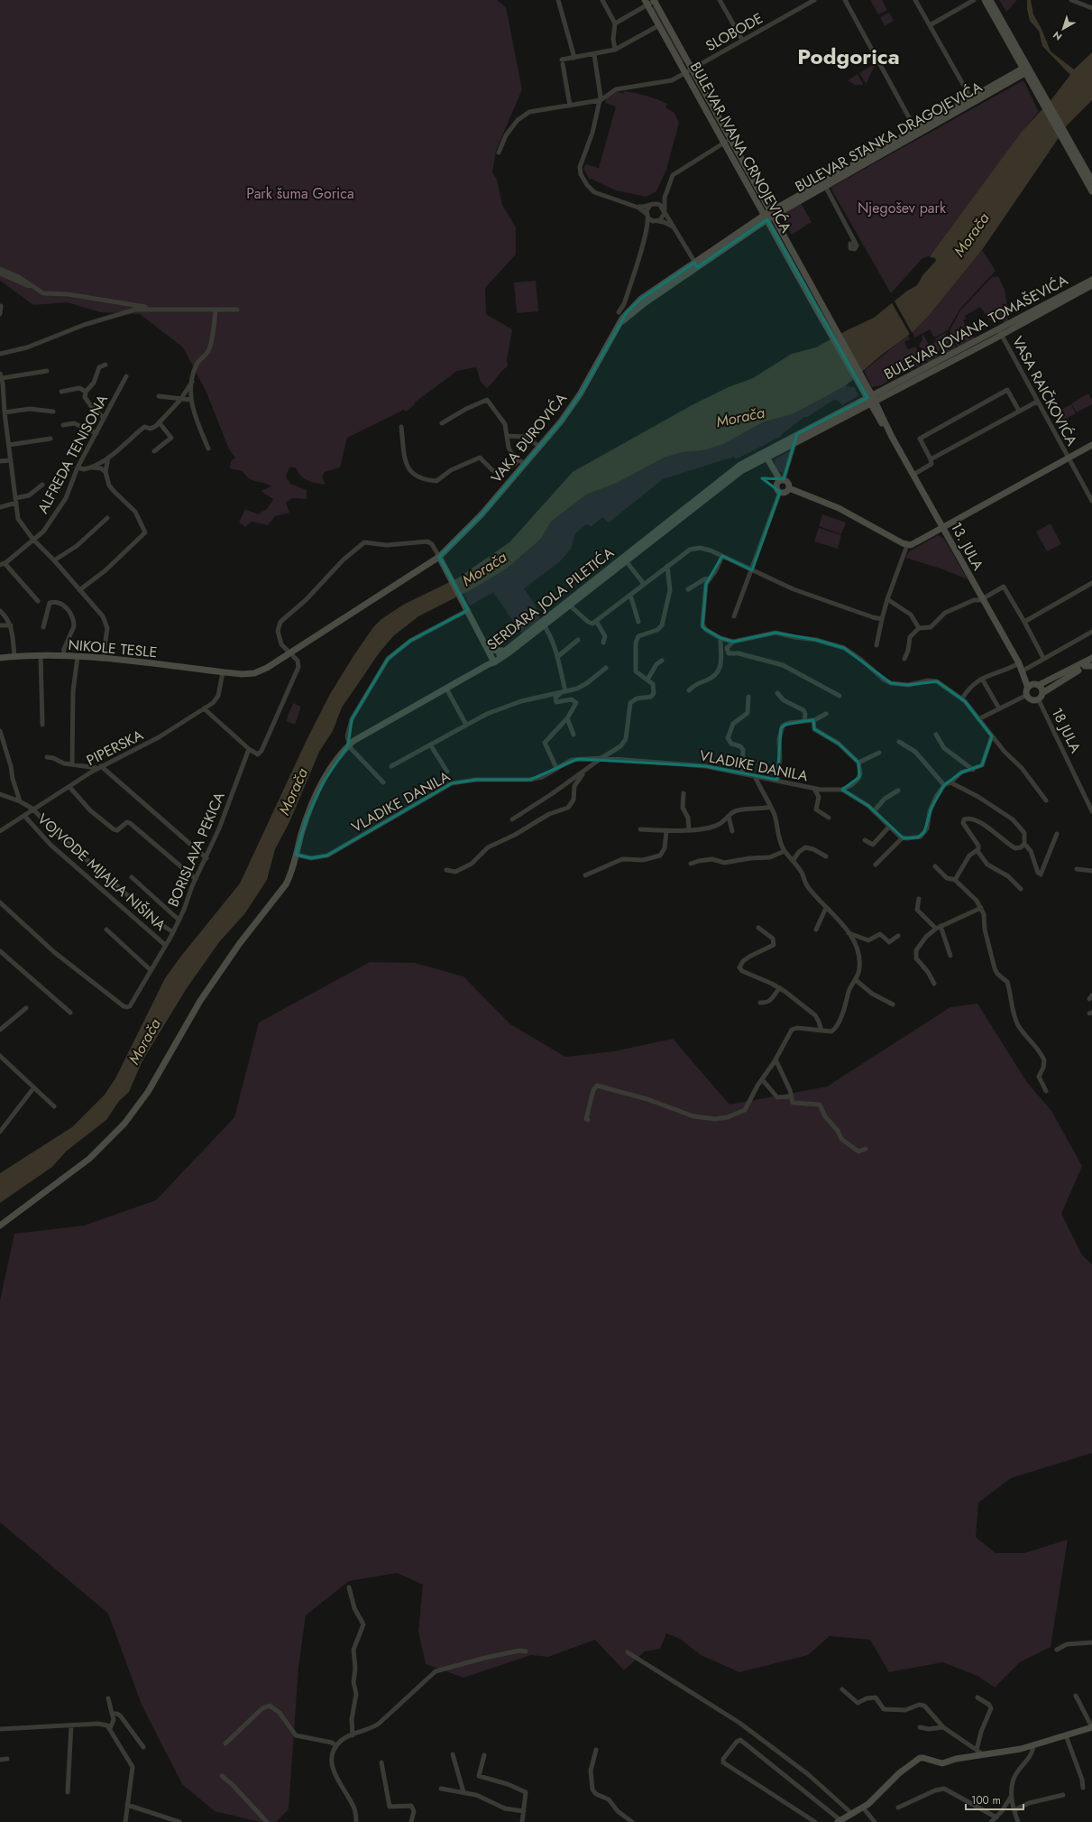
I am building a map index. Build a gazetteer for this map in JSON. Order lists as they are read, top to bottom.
{
  "streets": {
    "main road": [
      "BULEVAR STANKA DRAGOJEVIĆA",
      "BULEVAR IVANA CRNOJEVIĆA",
      "BULEVAR JOVANA TOMAŠEVIĆA",
      "VAKA ĐUROVIĆA",
      "13. JULA",
      "SERDARA JOLA PILETIĆA",
      "NIKOLE TESLE"
    ],
    "street": [
      "SLOBODE",
      "VASA RAIČKOVIĆA",
      "ALFREDA TENISONA",
      "18 JULA",
      "PIPERSKA",
      "VLADIKE DANILA",
      "BORISLAVA PEKICA",
      "VOJVODE MIJAJLA NIŠINA"
    ]
  },
  "crossings": [
    ["SLOBODE", "BULEVAR IVANA CRNOJEVIĆA"],
    ["BULEVAR STANKA DRAGOJEVIĆA", "BULEVAR IVANA CRNOJEVIĆA"],
    ["BULEVAR STANKA DRAGOJEVIĆA", "VAKA ĐUROVIĆA"],
    ["BULEVAR IVANA CRNOJEVIĆA", "VAKA ĐUROVIĆA"],
    ["BULEVAR IVANA CRNOJEVIĆA", "13. JULA"],
    ["BULEVAR JOVANA TOMAŠEVIĆA", "VASA RAIČKOVIĆA"],
    ["BULEVAR JOVANA TOMAŠEVIĆA", "13. JULA"],
    ["BULEVAR JOVANA TOMAŠEVIĆA", "SERDARA JOLA PILETIĆA"],
    ["VAKA ĐUROVIĆA", "NIKOLE TESLE"],
    ["13. JULA", "SERDARA JOLA PILETIĆA"],
    ["SERDARA JOLA PILETIĆA", "VLADIKE DANILA"],
    ["NIKOLE TESLE", "PIPERSKA"],
    ["PIPERSKA", "VOJVODE MIJAJLA NIŠINA"],
    ["BORISLAVA PEKICA", "VOJVODE MIJAJLA NIŠINA"]
  ],
  "districts": ["Podgorica"],
  "water": ["Morača"],
  "parks": ["Park šuma Gorica", "Njegošev park"],
  "scale_bar": "100 m",
  "north": "bottom left"
}
